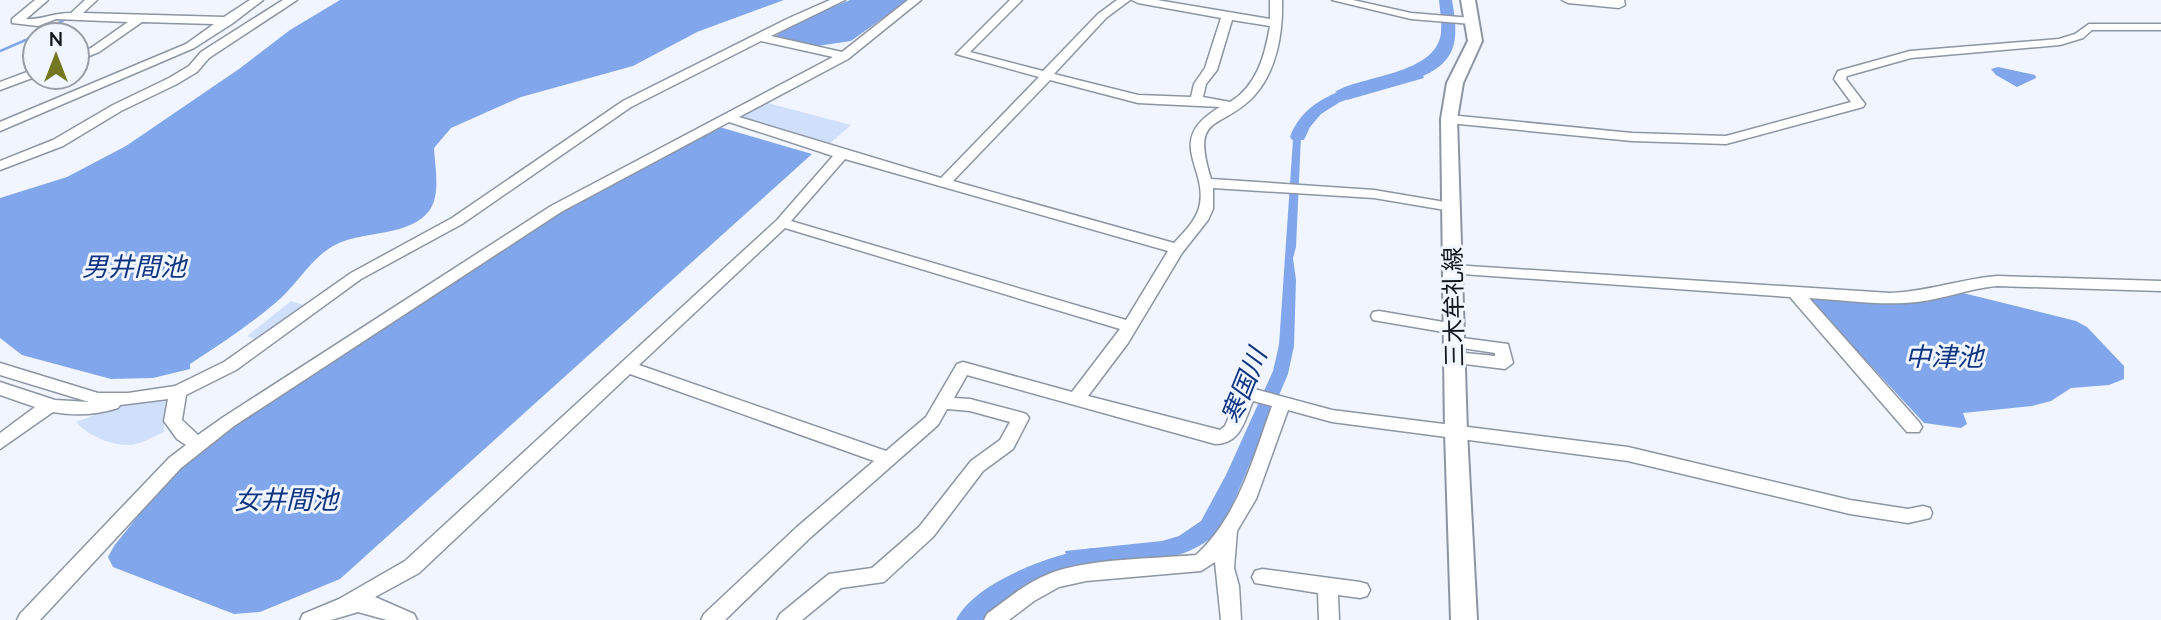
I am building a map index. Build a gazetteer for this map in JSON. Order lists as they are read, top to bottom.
{
  "streets": {
    "main road": ["三木牟礼線"]
  },
  "water": [
    "男井間池",
    "中津池",
    "寒国川",
    "女井間池"
  ],
  "north": "top"
}
